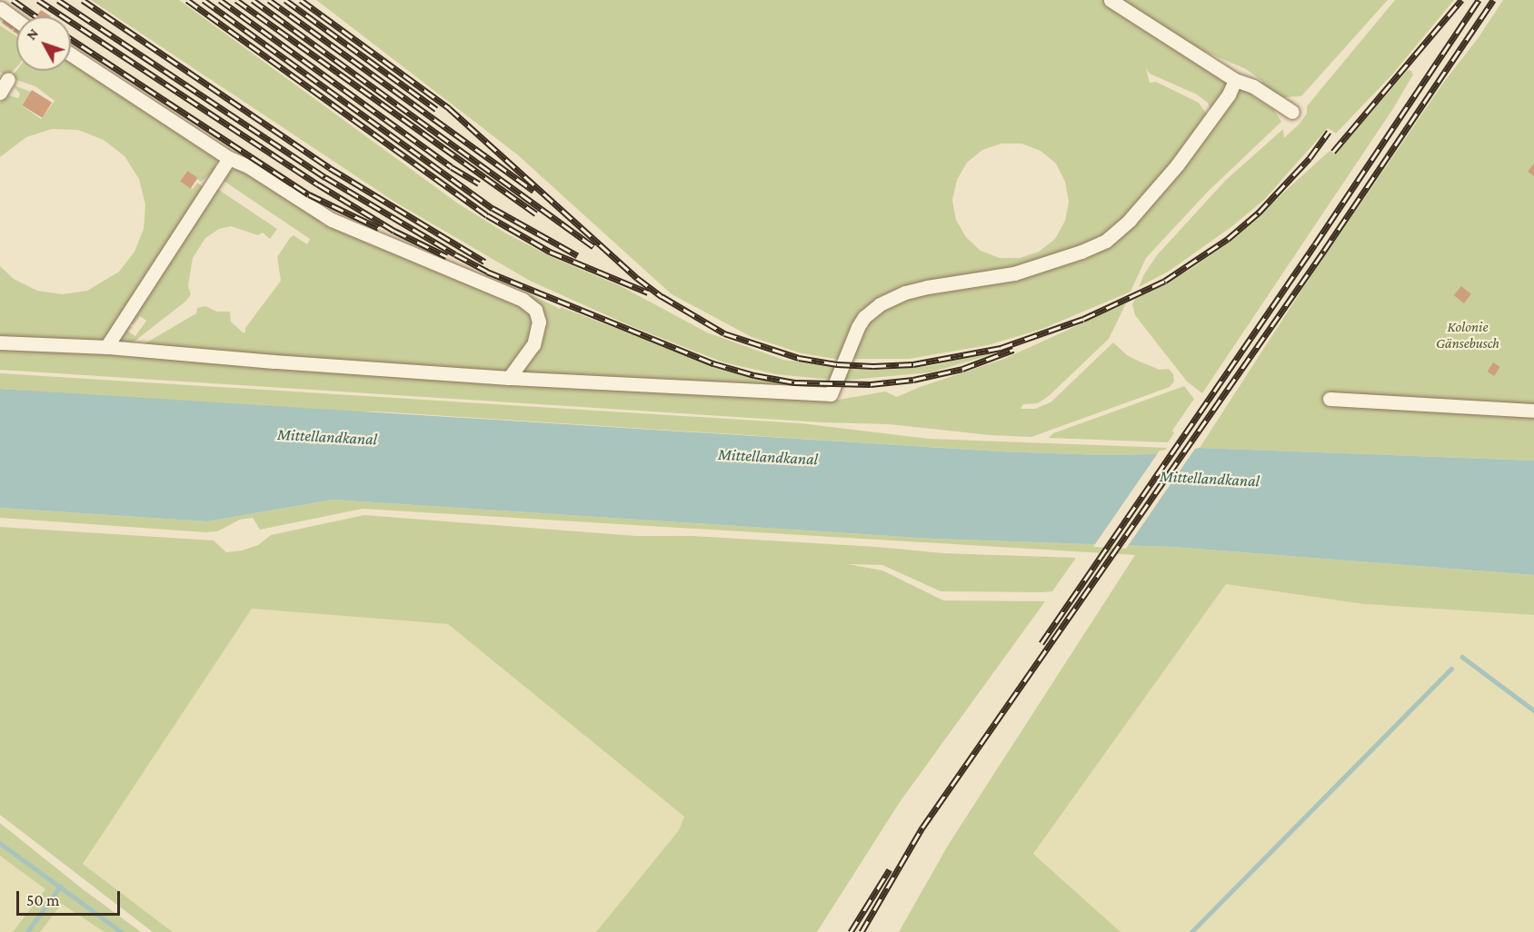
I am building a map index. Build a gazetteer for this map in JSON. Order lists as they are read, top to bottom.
{
  "water": ["Mittellandkanal"],
  "parks": ["Kolonie Gänsebusch"],
  "scale_bar": "50 m",
  "north": "top left"
}
